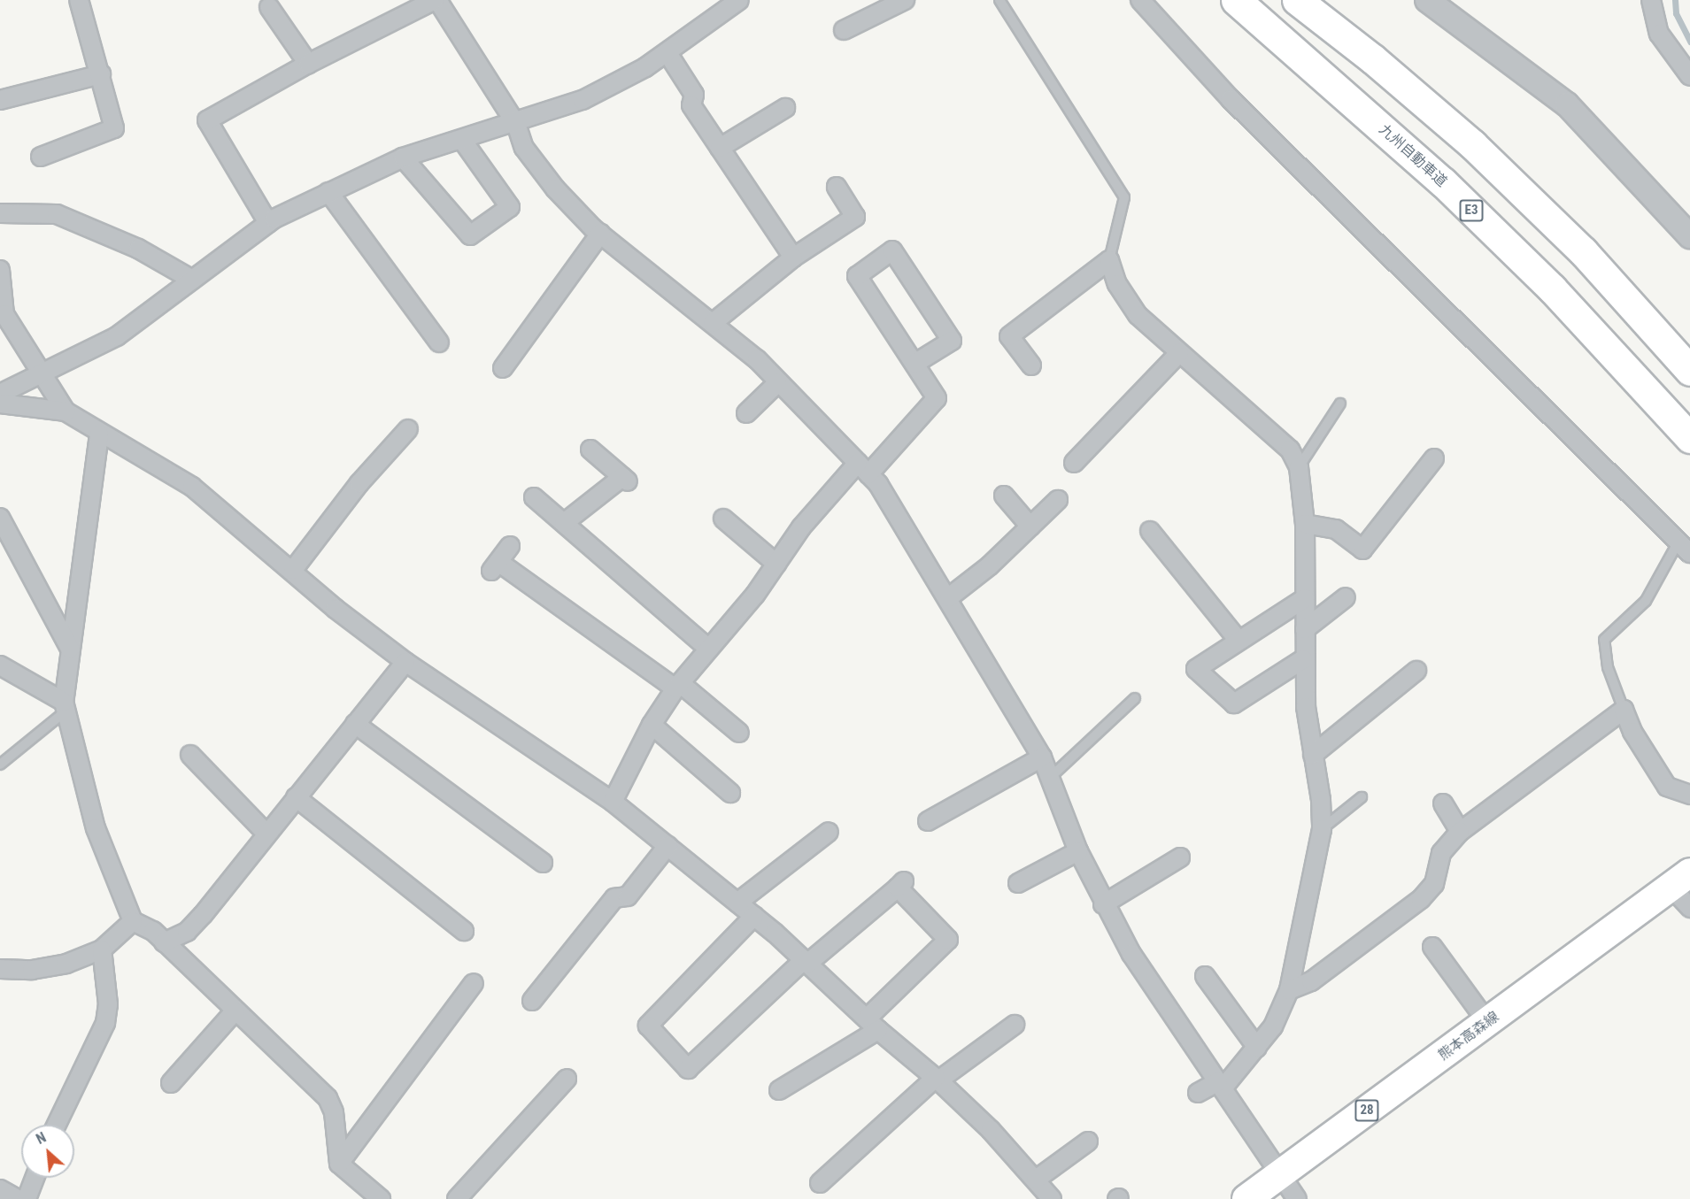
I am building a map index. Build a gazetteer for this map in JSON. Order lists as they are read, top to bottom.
{
  "streets": {
    "highway": ["九州自動車道", "E3"],
    "main road": ["熊本高森線", "28"]
  },
  "north": "top left"
}
